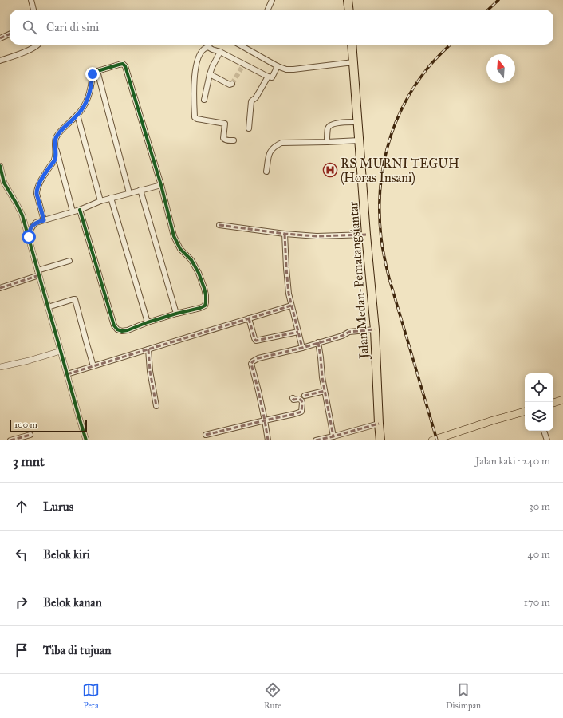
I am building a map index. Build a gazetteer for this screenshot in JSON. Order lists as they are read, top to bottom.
{
  "streets": {
    "highway": ["Jalan Medan-Pematangsiantar"]
  },
  "places": {
    "hospital": ["RS MURNI TEGUH (Horas Insani)"]
  },
  "scale_bar": "100 m",
  "north": "top",
  "page": {
    "search": "Cari di sini",
    "scale": "100 m",
    "heading": ["3 mnt", "Jalan kaki · 240 m"],
    "list": [
      ["Lurus", "30 m"],
      ["Belok kiri", "40 m"],
      ["Belok kanan", "170 m"],
      "Tiba di tujuan"
    ],
    "nav": ["Peta", "Rute", "Disimpan"]
  }
}
